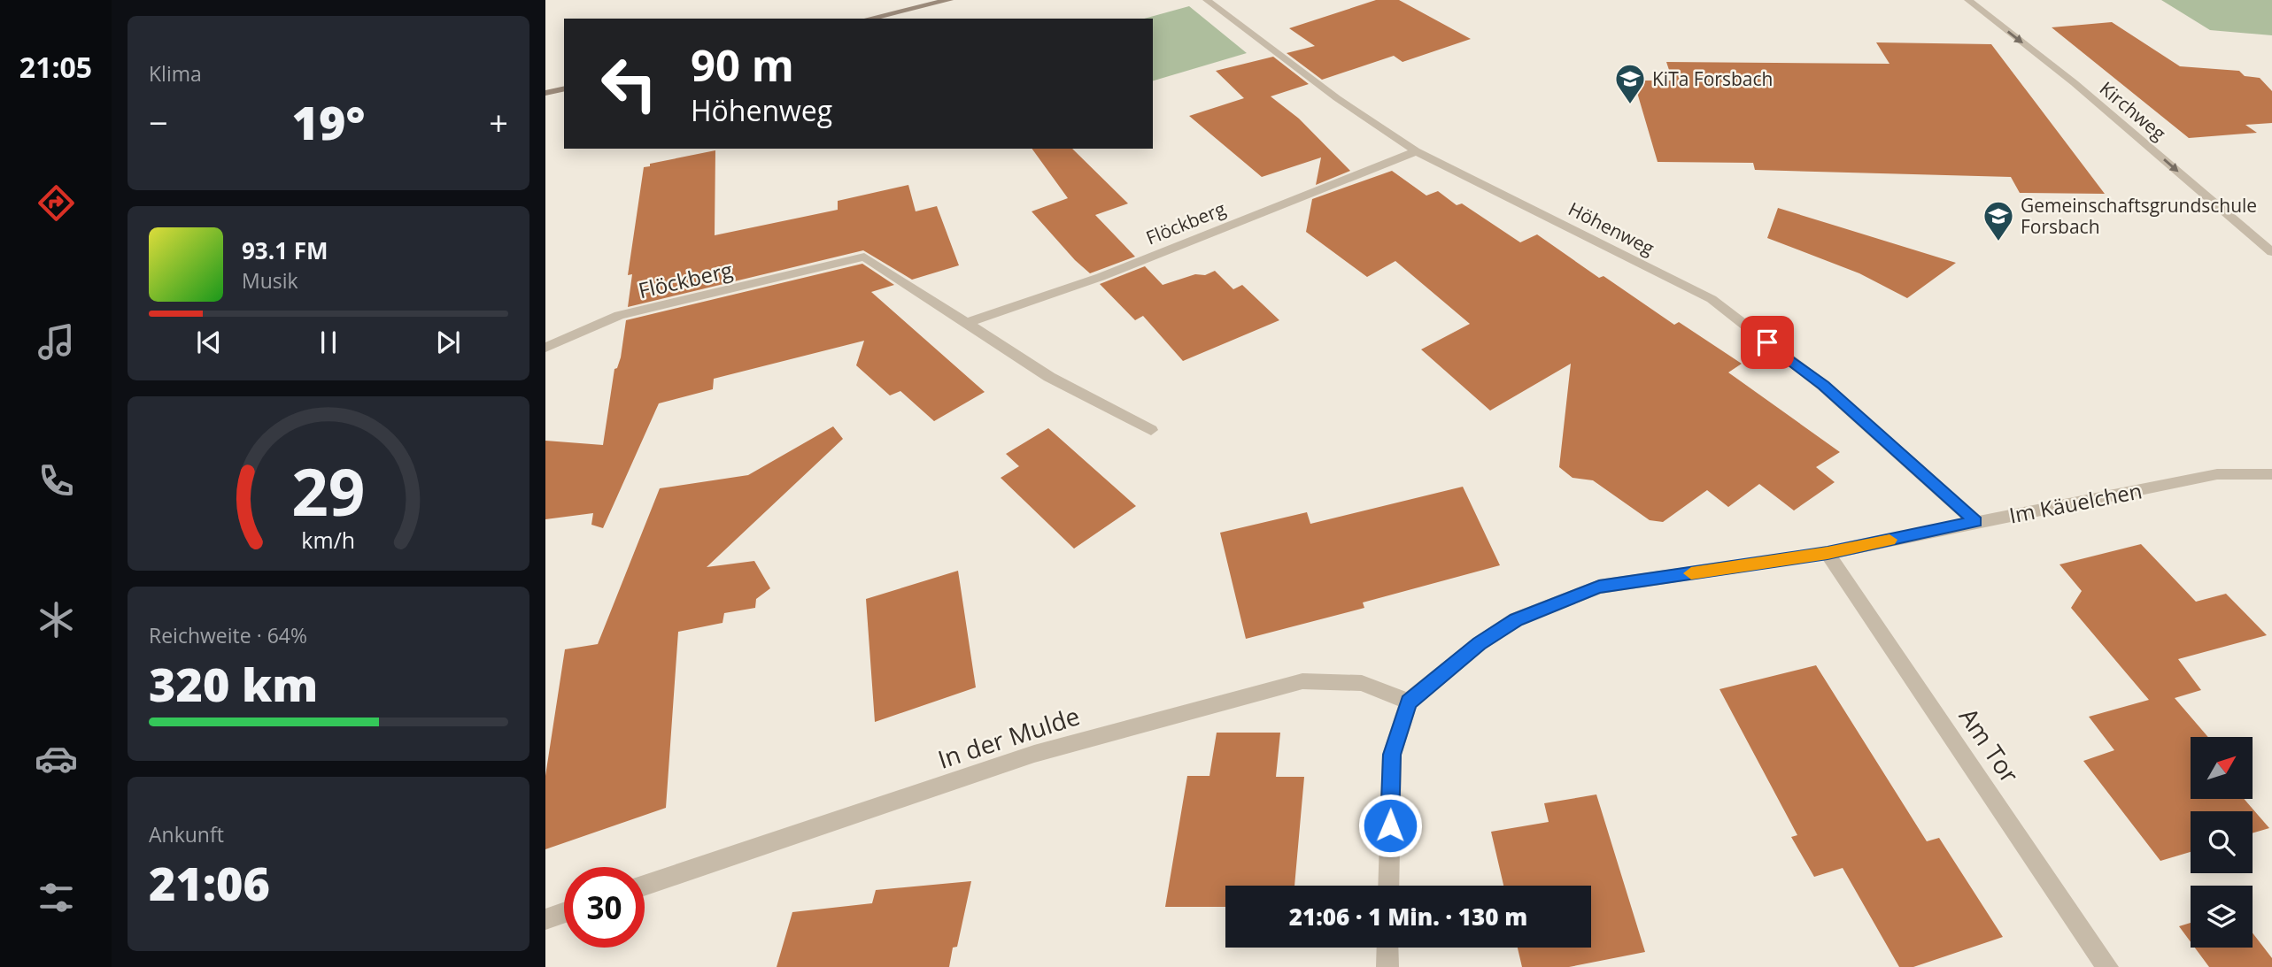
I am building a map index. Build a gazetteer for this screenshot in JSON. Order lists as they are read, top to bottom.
{
  "streets": {
    "street": [
      "Kirchweg",
      "Flöckberg",
      "Höhenweg",
      "Im Käuelchen",
      "In der Mulde",
      "Am Tor"
    ]
  },
  "crossings": [
    ["Flöckberg", "Höhenweg"],
    ["Höhenweg", "Im Käuelchen"],
    ["Im Käuelchen", "In der Mulde"],
    ["Im Käuelchen", "Am Tor"]
  ],
  "one_way": ["Kirchweg"],
  "places": {
    "school or university": ["KiTa Forsbach", "Gemeinschaftsgrundschule Forsbach"]
  },
  "north": "top right",
  "page": {
    "tabs": "21:05",
    "tile": [
      "Klima",
      ["Reichweite · 64%", "320 km"],
      ["Ankunft", "21:06"]
    ],
    "turn": ["90 m", "Höhenweg"],
    "heat": ["−", "19°", "+"],
    "song": ["93.1 FM", "Musik"],
    "limit": "30",
    "trip": "21:06 · 1 Min. · 130 m",
    "gauge": ["29", "km/h"]
  }
}
